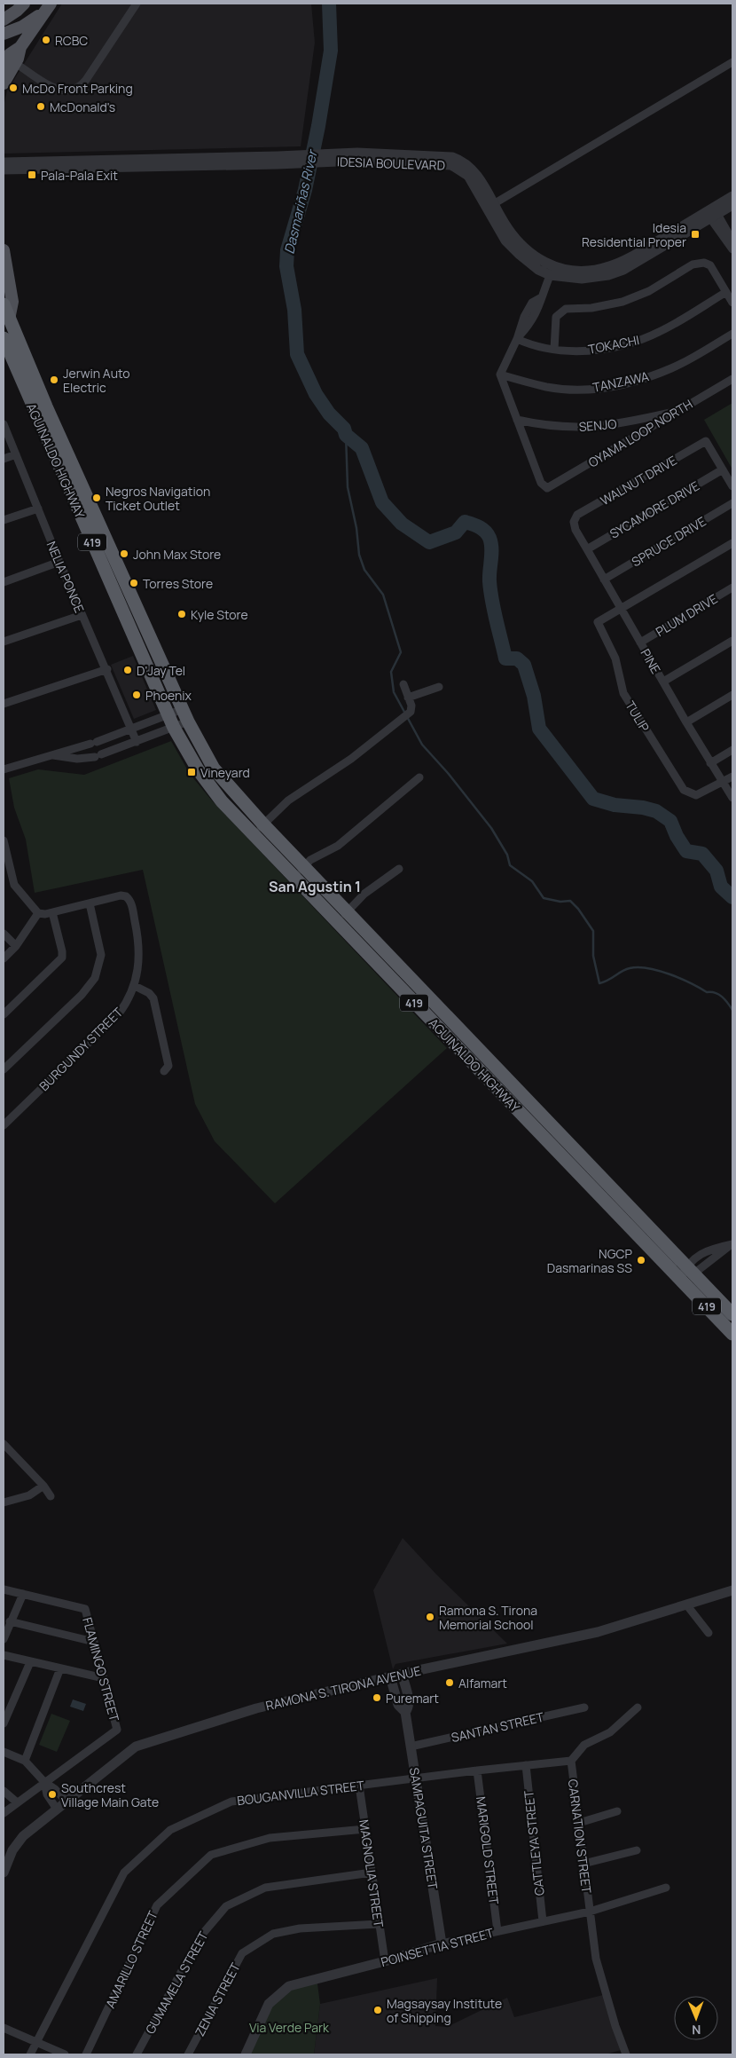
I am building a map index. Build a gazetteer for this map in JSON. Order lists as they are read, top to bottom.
{
  "streets": {
    "highway": ["AGUINALDO HIGHWAY", "419"],
    "street": [
      "IDESIA BOULEVARD",
      "TOKACHI",
      "TANZAWA",
      "SENJO",
      "OYAMA LOOP NORTH",
      "WALNUT DRIVE",
      "SYCAMORE DRIVE",
      "SPRUCE DRIVE",
      "NELIA PONCE",
      "PLUM DRIVE",
      "PINE",
      "TULIP",
      "BURGUNDY STREET",
      "FLAMINGO STREET",
      "RAMONA S. TIRONA AVENUE",
      "SANTAN STREET",
      "BOUGANVILLA STREET",
      "SAMPAGUITA STREET",
      "CARNATION STREET",
      "CATTLEYA STREET",
      "MARIGOLD STREET",
      "MAGNOLIA STREET",
      "POINSETTIA STREET",
      "AMARILLO STREET",
      "GUMAMELA STREET",
      "ZENIA STREET"
    ]
  },
  "crossings": [
    ["SENJO", "OYAMA LOOP NORTH"],
    ["WALNUT DRIVE", "SYCAMORE DRIVE"],
    ["WALNUT DRIVE", "PINE"],
    ["SYCAMORE DRIVE", "PINE"],
    ["SPRUCE DRIVE", "PINE"],
    ["PLUM DRIVE", "PINE"],
    ["PINE", "TULIP"],
    ["RAMONA S. TIRONA AVENUE", "SAMPAGUITA STREET"],
    ["SANTAN STREET", "SAMPAGUITA STREET"],
    ["BOUGANVILLA STREET", "SAMPAGUITA STREET"],
    ["BOUGANVILLA STREET", "CARNATION STREET"],
    ["BOUGANVILLA STREET", "CATTLEYA STREET"],
    ["BOUGANVILLA STREET", "MARIGOLD STREET"],
    ["BOUGANVILLA STREET", "MAGNOLIA STREET"],
    ["SAMPAGUITA STREET", "POINSETTIA STREET"],
    ["CARNATION STREET", "POINSETTIA STREET"],
    ["CATTLEYA STREET", "POINSETTIA STREET"],
    ["MARIGOLD STREET", "POINSETTIA STREET"],
    ["MAGNOLIA STREET", "POINSETTIA STREET"],
    ["MAGNOLIA STREET", "AMARILLO STREET"],
    ["MAGNOLIA STREET", "GUMAMELA STREET"],
    ["MAGNOLIA STREET", "ZENIA STREET"]
  ],
  "districts": ["San Agustin 1"],
  "water": ["Dasmariñas River"],
  "parks": ["Via Verde Park"],
  "places": {
    "other": [
      "RCBC",
      "McDo Front Parking",
      "McDonald's",
      "Jerwin Auto Electric",
      "Negros Navigation Ticket Outlet",
      "John Max Store",
      "Torres Store",
      "Kyle Store",
      "D'Jay Tel",
      "Phoenix",
      "NGCP Dasmarinas SS",
      "Ramona S. Tirona Memorial School",
      "Alfamart",
      "Puremart",
      "Southcrest Village Main Gate",
      "Magsaysay Institute of Shipping"
    ],
    "transit": ["Pala-Pala Exit", "Idesia Residential Proper", "Vineyard"]
  },
  "north": "bottom"
}
